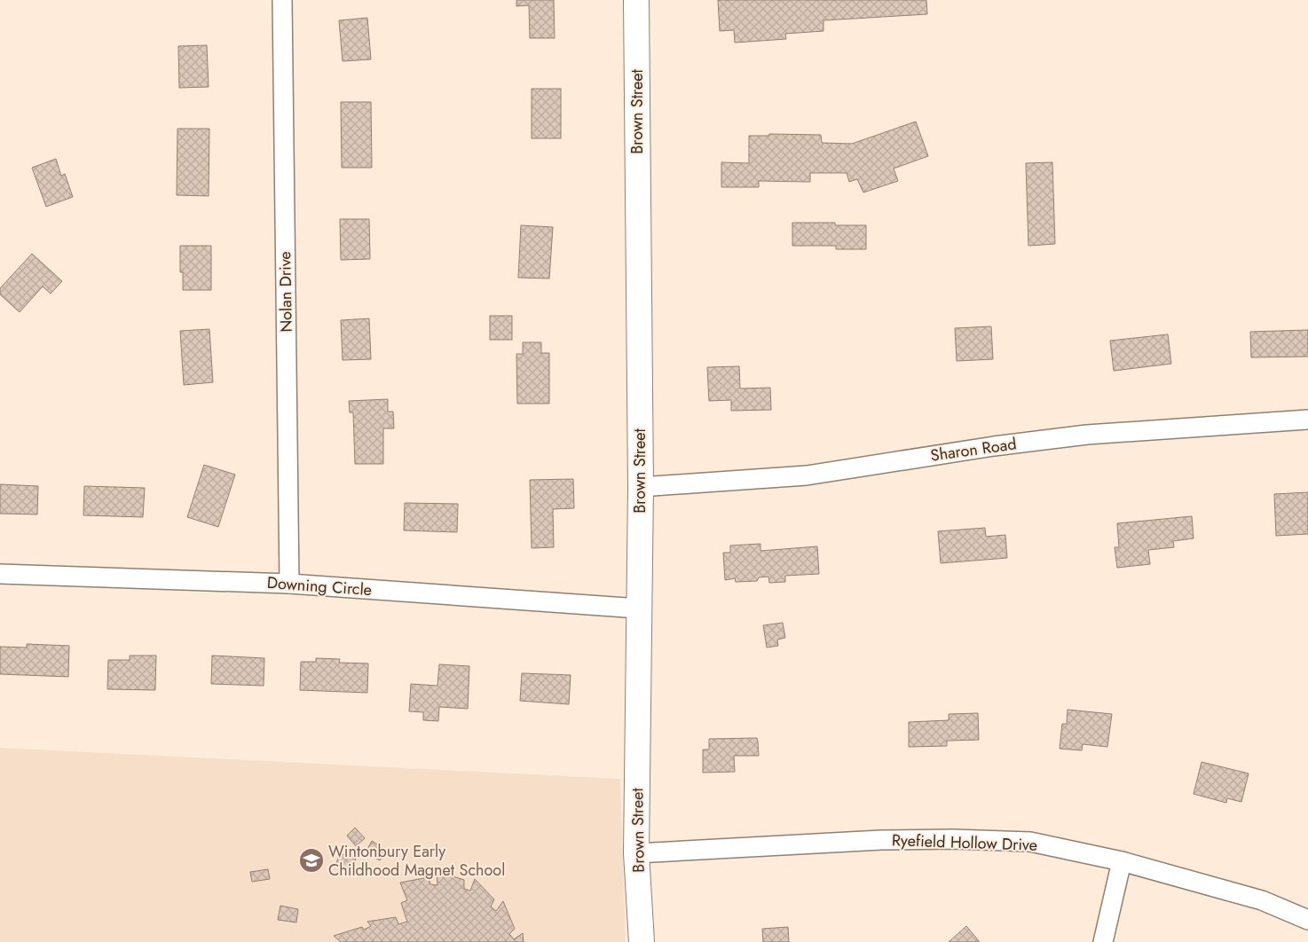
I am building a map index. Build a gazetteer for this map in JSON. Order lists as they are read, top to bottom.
{
  "streets": {
    "street": [
      "Brown Street",
      "Nolan Drive",
      "Sharon Road",
      "Downing Circle",
      "Ryefield Hollow Drive"
    ]
  },
  "crossings": [
    ["Brown Street", "Sharon Road"],
    ["Brown Street", "Downing Circle"],
    ["Brown Street", "Ryefield Hollow Drive"],
    ["Nolan Drive", "Downing Circle"]
  ],
  "places": {
    "school or university": ["Wintonbury Early Childhood Magnet School"]
  }
}
